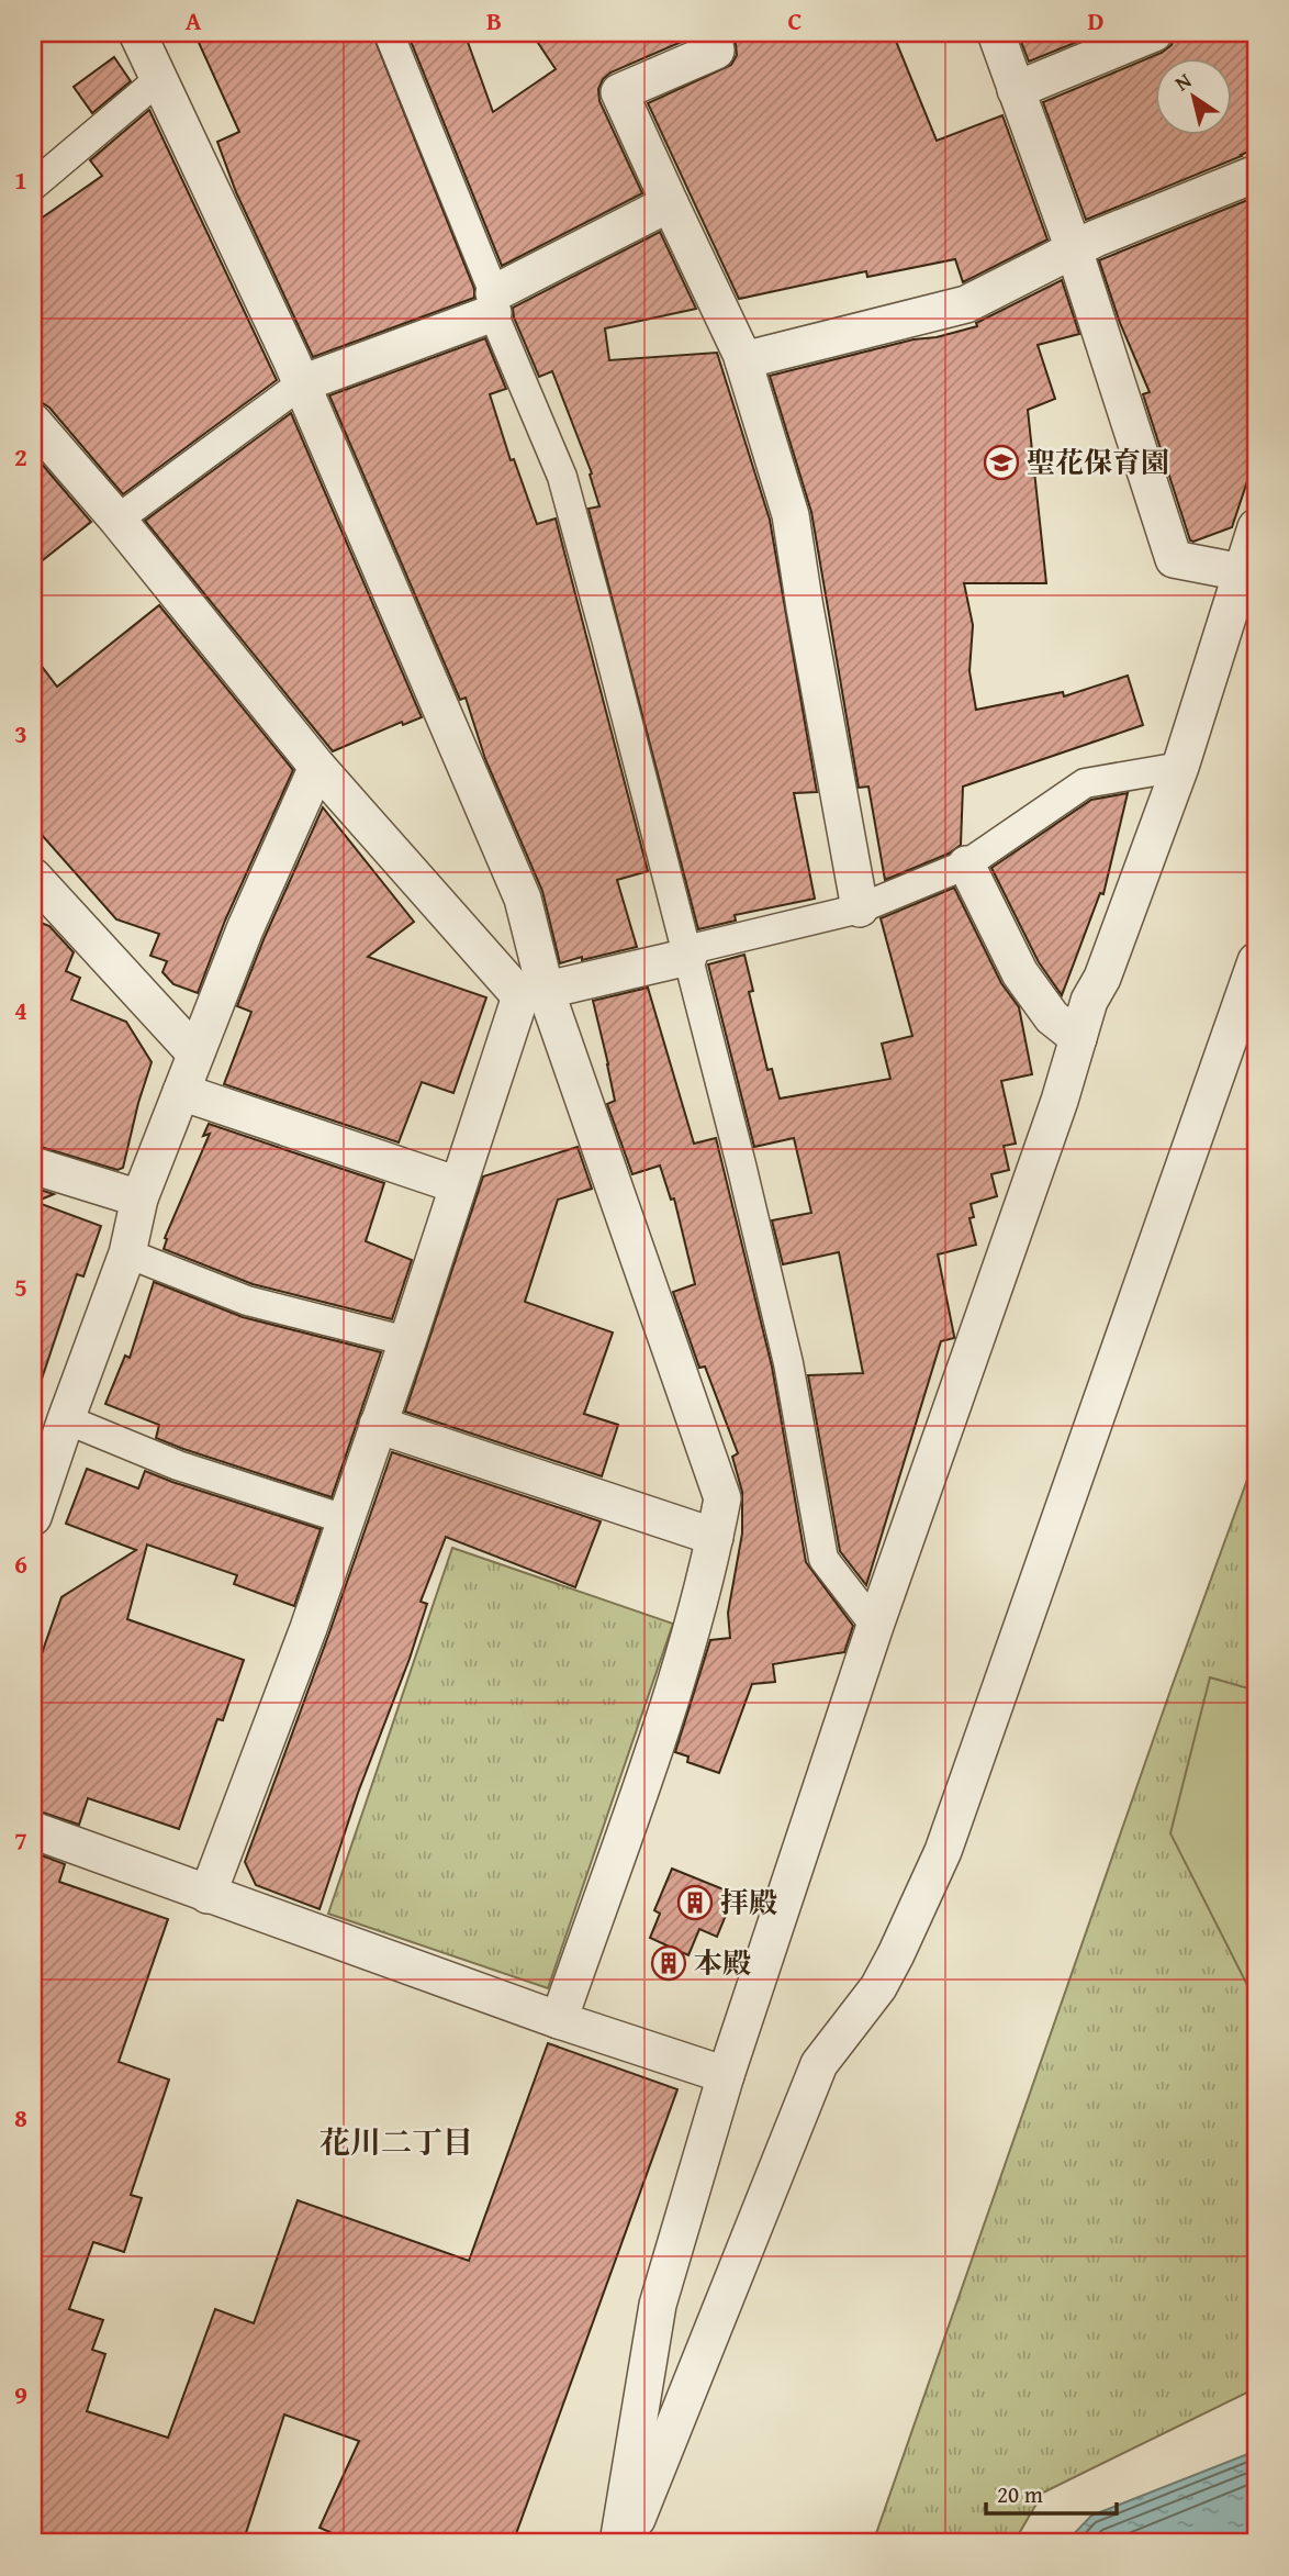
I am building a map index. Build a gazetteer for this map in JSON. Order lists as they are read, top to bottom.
{
  "districts": ["花川二丁目"],
  "places": {
    "school or university": ["聖花保育園"],
    "building": ["拝殿", "本殿"]
  },
  "scale_bar": "20 m",
  "north": "top left",
  "grid": {
    "columns": [
      "A",
      "B",
      "C",
      "D"
    ],
    "rows": [
      "1",
      "2",
      "3",
      "4",
      "5",
      "6",
      "7",
      "8",
      "9"
    ]
  }
}
